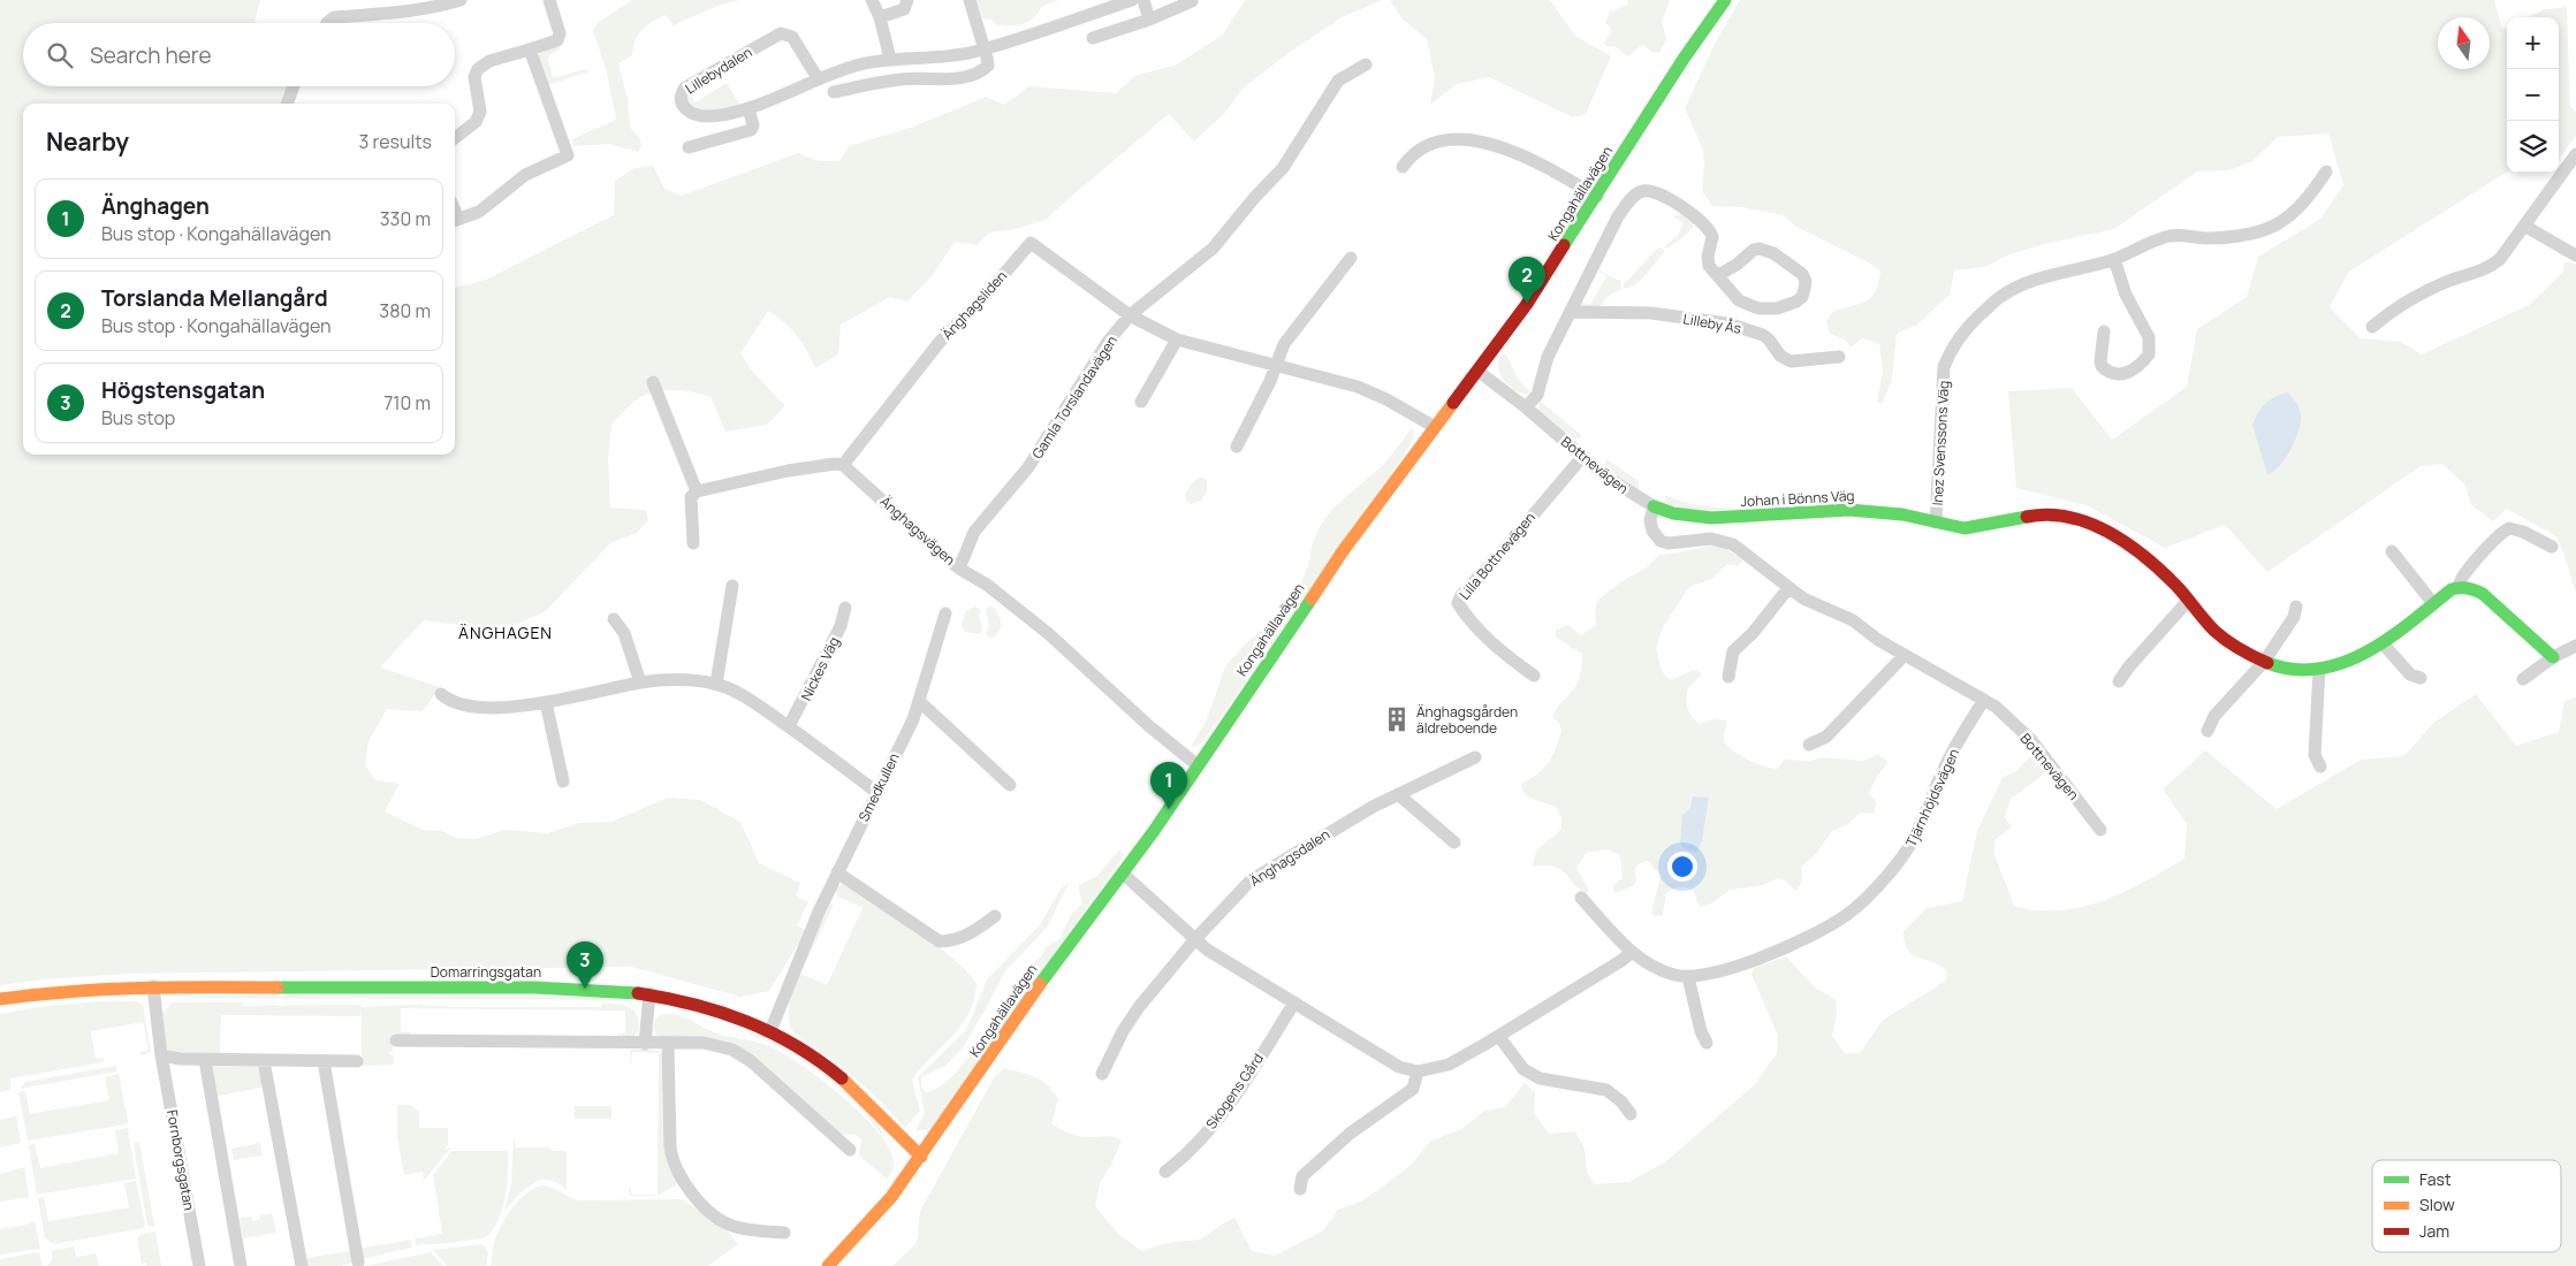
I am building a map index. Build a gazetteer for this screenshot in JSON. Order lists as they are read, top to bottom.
{
  "streets": {
    "street": [
      "Lillebydalen",
      "Kongahällavägen",
      "Änghagsliden",
      "Lilleby Ås",
      "Gamla Torslandavägen",
      "Inez Svenssons Väg",
      "Bottnevägen",
      "Johan i Bönns Väg",
      "Änghagsvägen",
      "Lilla Bottnevägen",
      "Nickes Väg",
      "Smedkullen",
      "Tjärnhöjdsvägen",
      "Änghagsdalen",
      "Domarringsgatan",
      "Skogens Gård",
      "Fornborgsgatan"
    ]
  },
  "crossings": [
    ["Kongahällavägen", "Bottnevägen"],
    ["Kongahällavägen", "Änghagsvägen"],
    ["Kongahällavägen", "Domarringsgatan"],
    ["Änghagsliden", "Gamla Torslandavägen"],
    ["Änghagsliden", "Änghagsvägen"],
    ["Lilleby Ås", "Bottnevägen"],
    ["Gamla Torslandavägen", "Änghagsvägen"],
    ["Inez Svenssons Väg", "Johan i Bönns Väg"],
    ["Bottnevägen", "Johan i Bönns Väg"],
    ["Bottnevägen", "Lilla Bottnevägen"],
    ["Bottnevägen", "Tjärnhöjdsvägen"],
    ["Smedkullen", "Domarringsgatan"],
    ["Domarringsgatan", "Fornborgsgatan"]
  ],
  "districts": ["ÄNGHAGEN"],
  "places": {
    "building": ["Änghagsgården äldreboende"]
  },
  "legend": ["Fast", "Slow", "Jam"],
  "north": "top",
  "page": {
    "map_buttons": ["+", "−"],
    "search": "Search here",
    "heading": ["Nearby", "3 results"],
    "list": [
      {
        "mark": "1",
        "name": "Änghagen",
        "note": "Bus stop · Kongahällavägen",
        "value": "330 m"
      },
      {
        "mark": "2",
        "name": "Torslanda Mellangård",
        "note": "Bus stop · Kongahällavägen",
        "value": "380 m"
      },
      {
        "mark": "3",
        "name": "Högstensgatan",
        "note": "Bus stop",
        "value": "710 m"
      }
    ],
    "pins": ["2", "1", "3"]
  }
}
